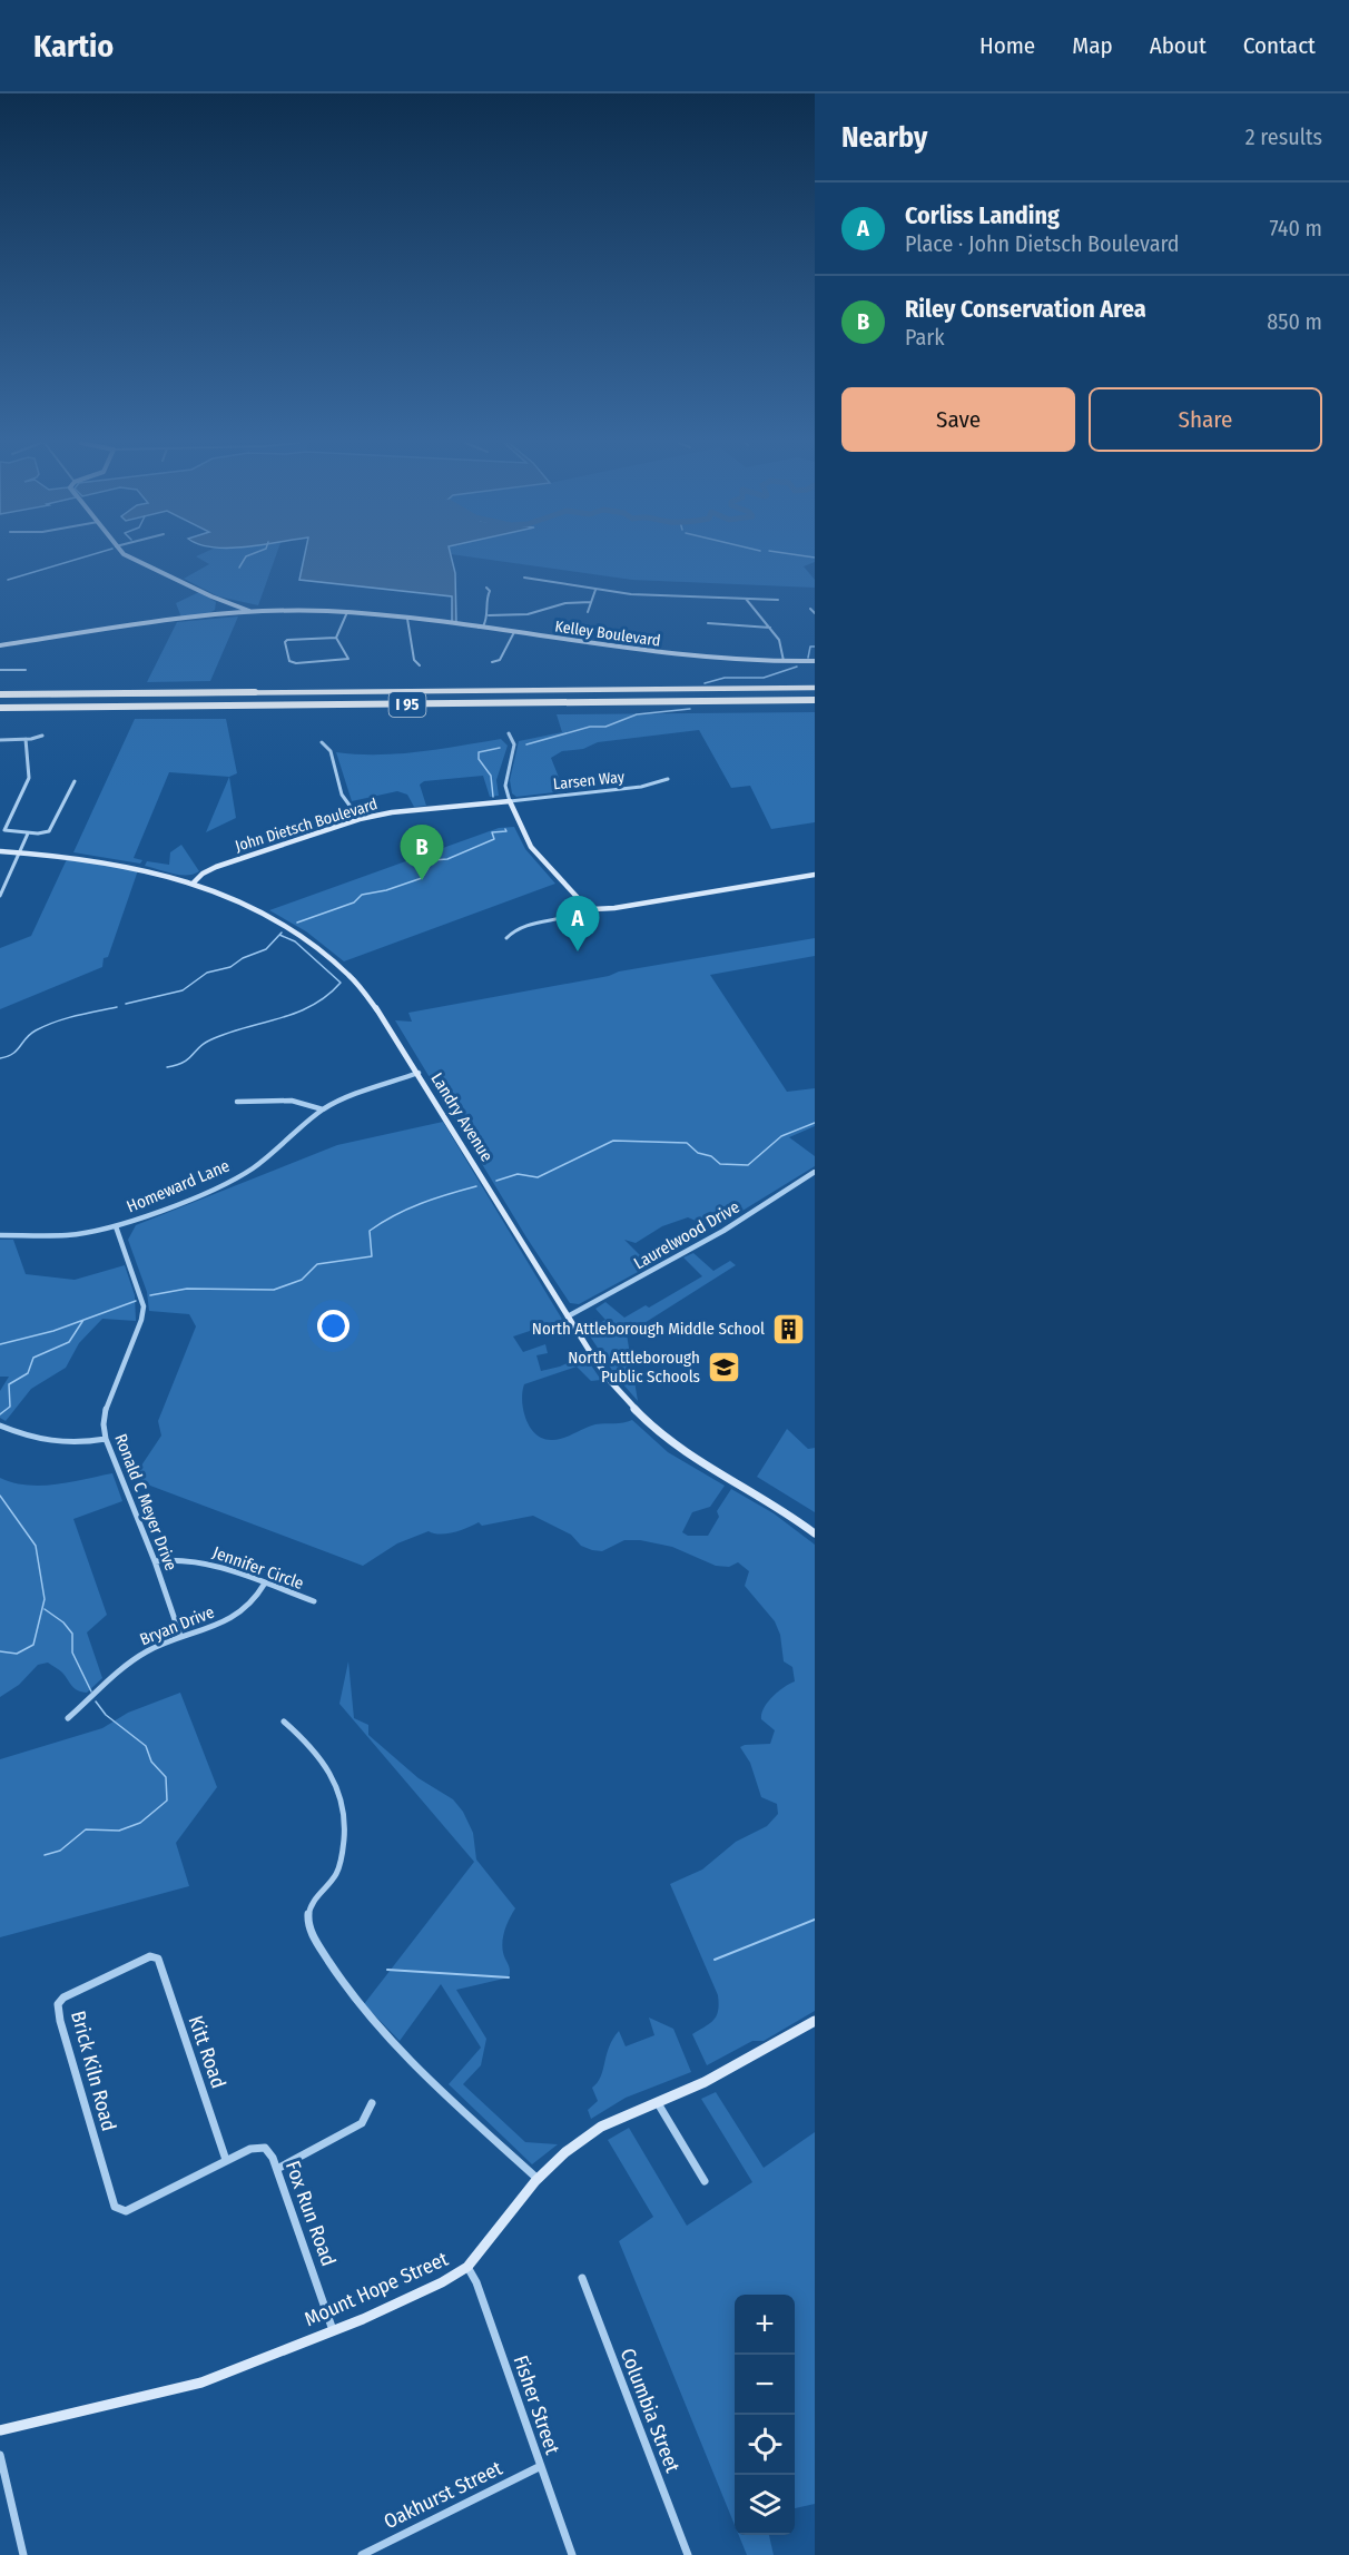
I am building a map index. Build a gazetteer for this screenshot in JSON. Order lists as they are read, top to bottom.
{
  "streets": {
    "highway": ["I 95"],
    "street": [
      "Kelley Boulevard",
      "Larsen Way",
      "John Dietsch Boulevard",
      "Landry Avenue",
      "Homeward Lane",
      "Laurelwood Drive",
      "Ronald C Meyer Drive",
      "Jennifer Circle",
      "Bryan Drive",
      "Kitt Road",
      "Brick Kiln Road",
      "Fox Run Road",
      "Mount Hope Street",
      "Fisher Street",
      "Columbia Street",
      "Oakhurst Street"
    ]
  },
  "crossings": [
    ["Larsen Way", "John Dietsch Boulevard"],
    ["John Dietsch Boulevard", "Landry Avenue"],
    ["Landry Avenue", "Homeward Lane"],
    ["Landry Avenue", "Laurelwood Drive"],
    ["Homeward Lane", "Ronald C Meyer Drive"],
    ["Ronald C Meyer Drive", "Jennifer Circle"],
    ["Ronald C Meyer Drive", "Bryan Drive"],
    ["Jennifer Circle", "Bryan Drive"],
    ["Kitt Road", "Brick Kiln Road"],
    ["Kitt Road", "Fox Run Road"],
    ["Brick Kiln Road", "Fox Run Road"],
    ["Fox Run Road", "Mount Hope Street"],
    ["Mount Hope Street", "Fisher Street"],
    ["Fisher Street", "Oakhurst Street"]
  ],
  "places": {
    "building": ["North Attleborough Middle School"],
    "school or university": ["North Attleborough Public Schools"]
  },
  "page": {
    "header": "Kartio",
    "nav": [
      "Home",
      "Map",
      "About",
      "Contact"
    ],
    "heading": ["Nearby", "2 results"],
    "list": [
      {
        "mark": "A",
        "name": "Corliss Landing",
        "note": "Place · John Dietsch Boulevard",
        "value": "740 m"
      },
      {
        "mark": "B",
        "name": "Riley Conservation Area",
        "note": "Park",
        "value": "850 m"
      }
    ],
    "buttons": ["Save", "Share"],
    "pins": ["B", "A"],
    "map_buttons": ["+", "−"]
  }
}
